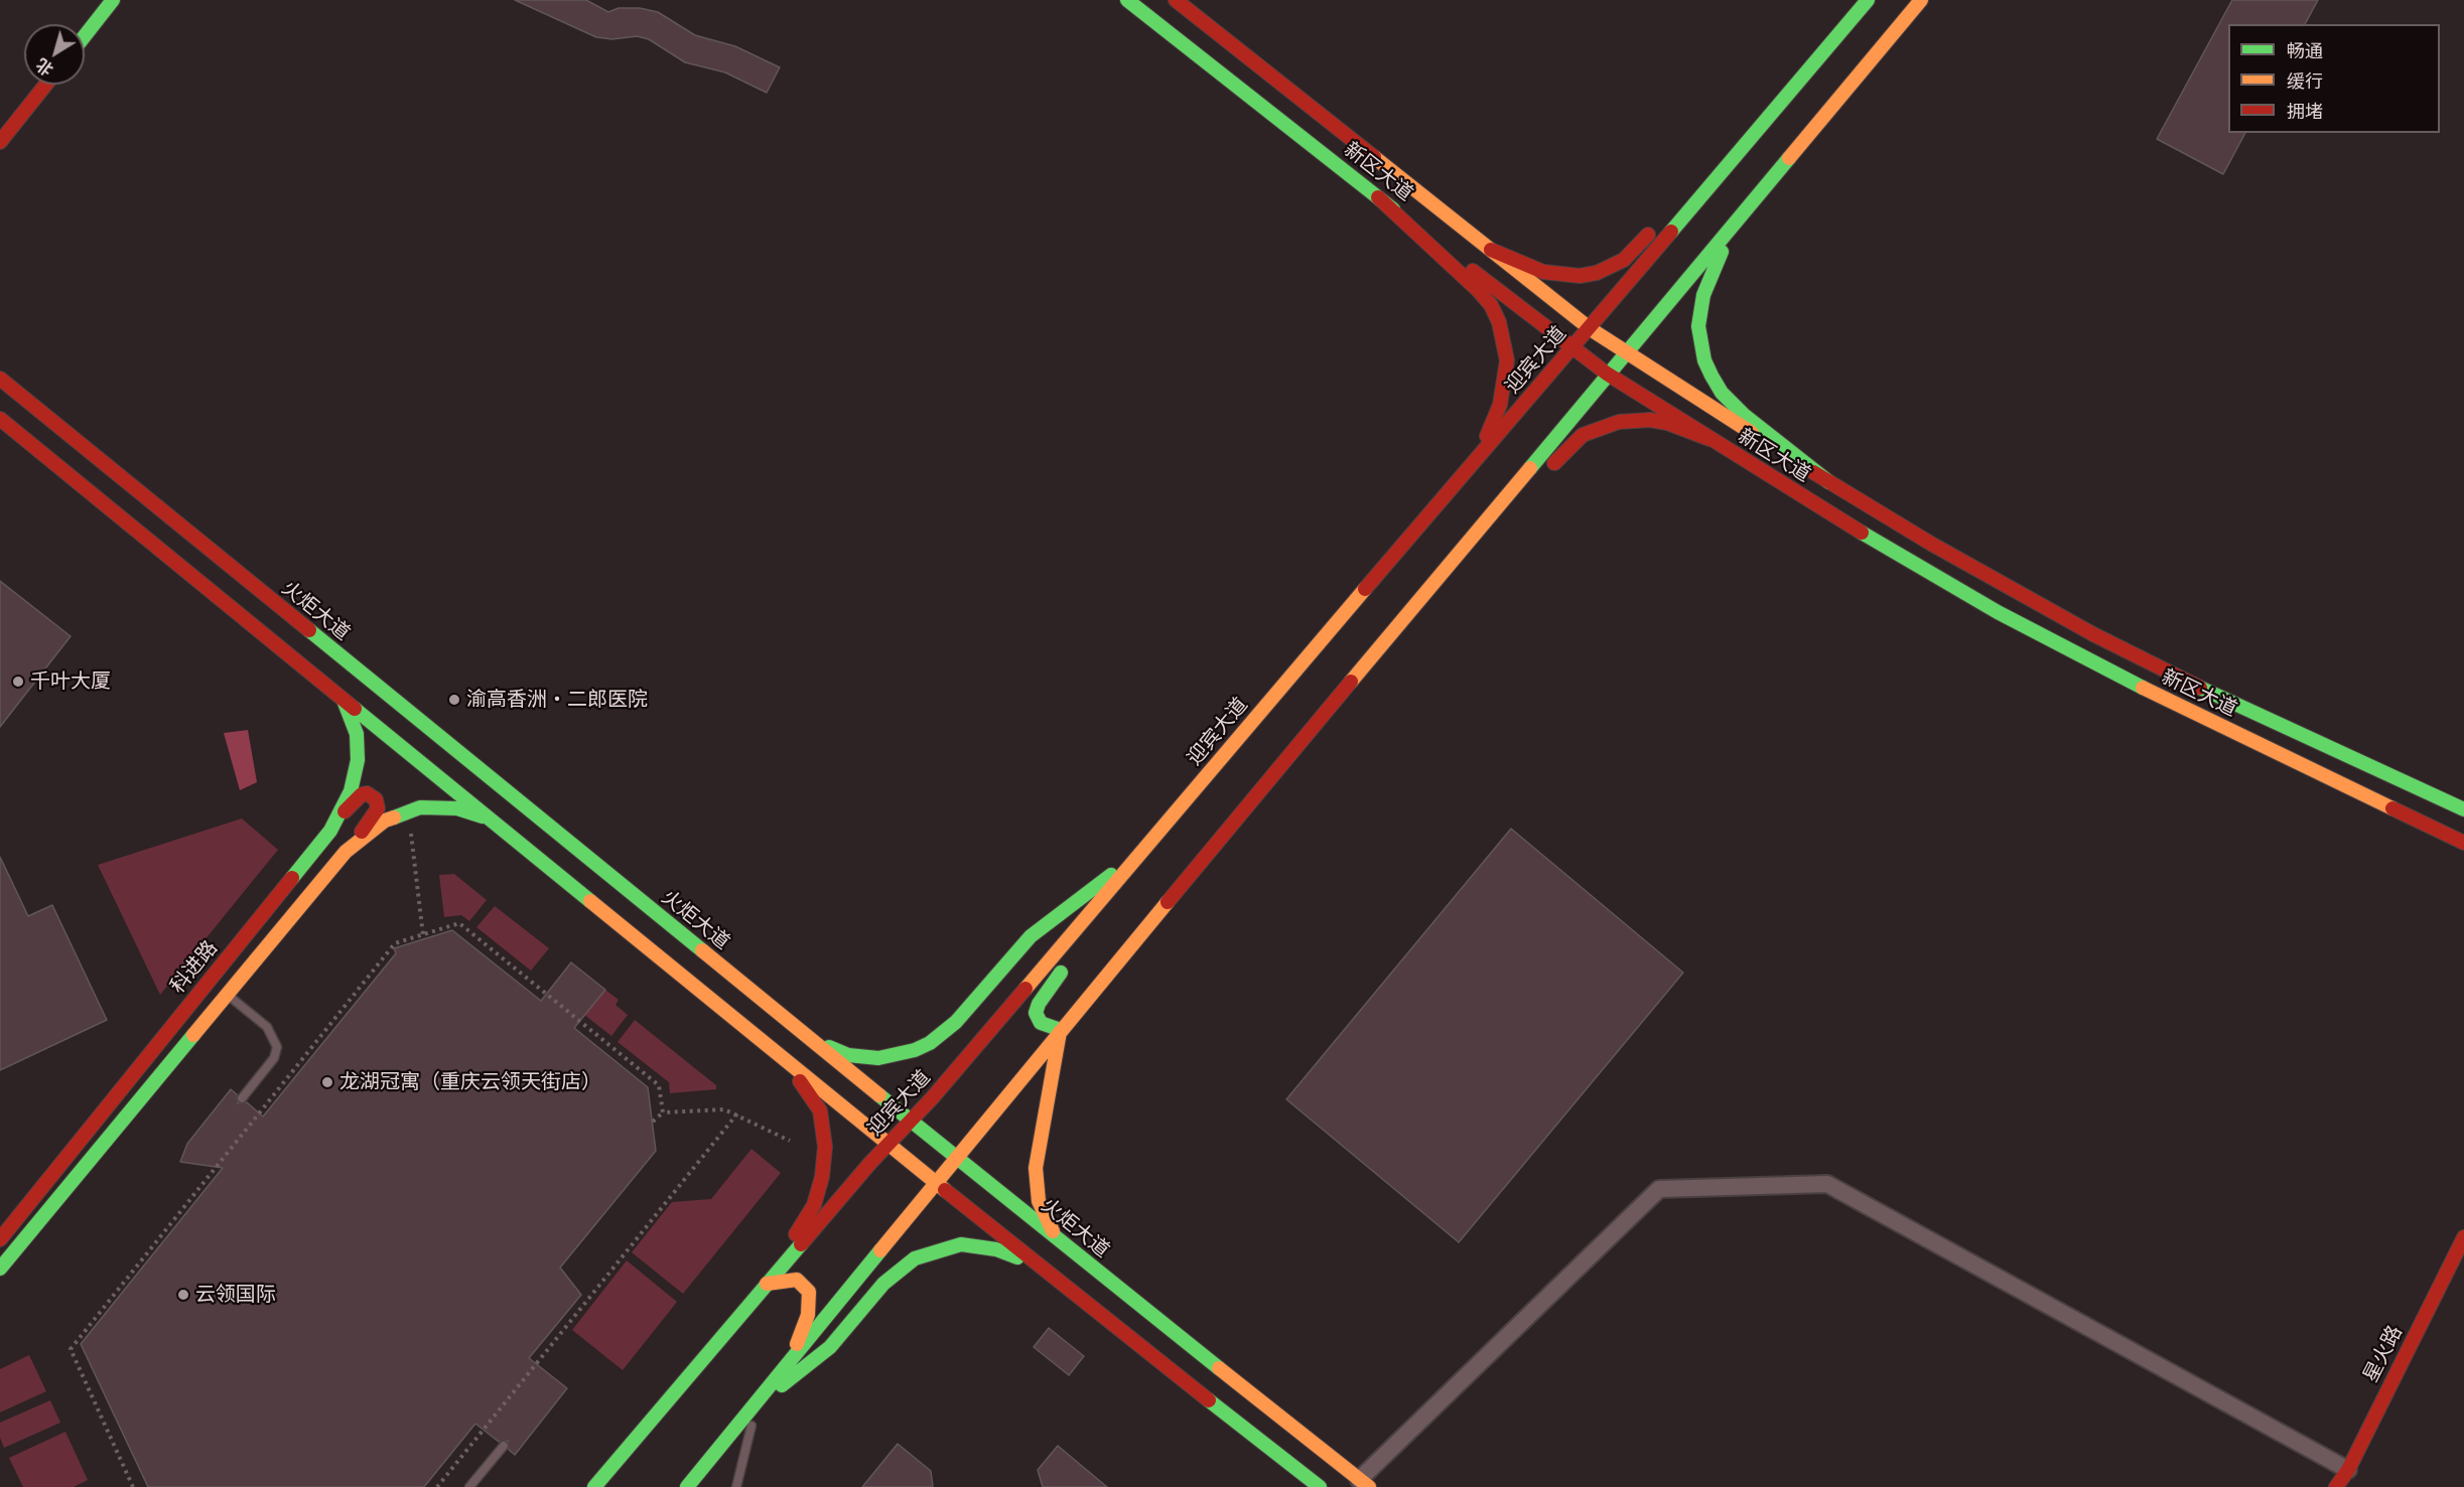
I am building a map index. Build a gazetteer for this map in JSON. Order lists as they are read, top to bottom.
{
  "streets": {
    "main road": [
      "新区大道",
      "迎宾大道",
      "火炬大道",
      "科进路",
      "星火路"
    ]
  },
  "crossings": [
    ["新区大道", "迎宾大道"],
    ["迎宾大道", "火炬大道"]
  ],
  "places": [
    "千叶大厦",
    "渝高香洲‧二郎医院",
    "龙湖冠寓（重庆云领天街店）",
    "云领国际"
  ],
  "legend": ["畅通", "缓行", "拥堵"],
  "north": "bottom left"
}
